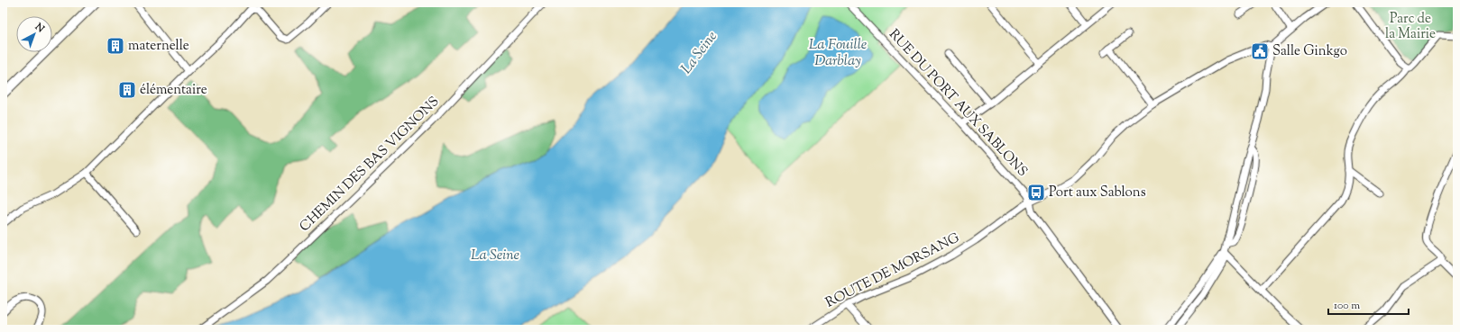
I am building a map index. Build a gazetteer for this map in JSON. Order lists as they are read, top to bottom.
{
  "streets": {
    "street": ["RUE DU PORT AUX SABLONS", "CHEMIN DES BAS VIGNONS", "ROUTE DE MORSANG"]
  },
  "crossings": [
    ["RUE DU PORT AUX SABLONS", "ROUTE DE MORSANG"]
  ],
  "water": ["La Fouille Darblay", "La Seine"],
  "parks": ["Parc de la Mairie"],
  "places": {
    "building": ["maternelle", "élémentaire"],
    "public building": ["Salle Ginkgo"],
    "bus stop": ["Port aux Sablons"]
  },
  "scale_bar": "100 m",
  "north": "top right"
}
